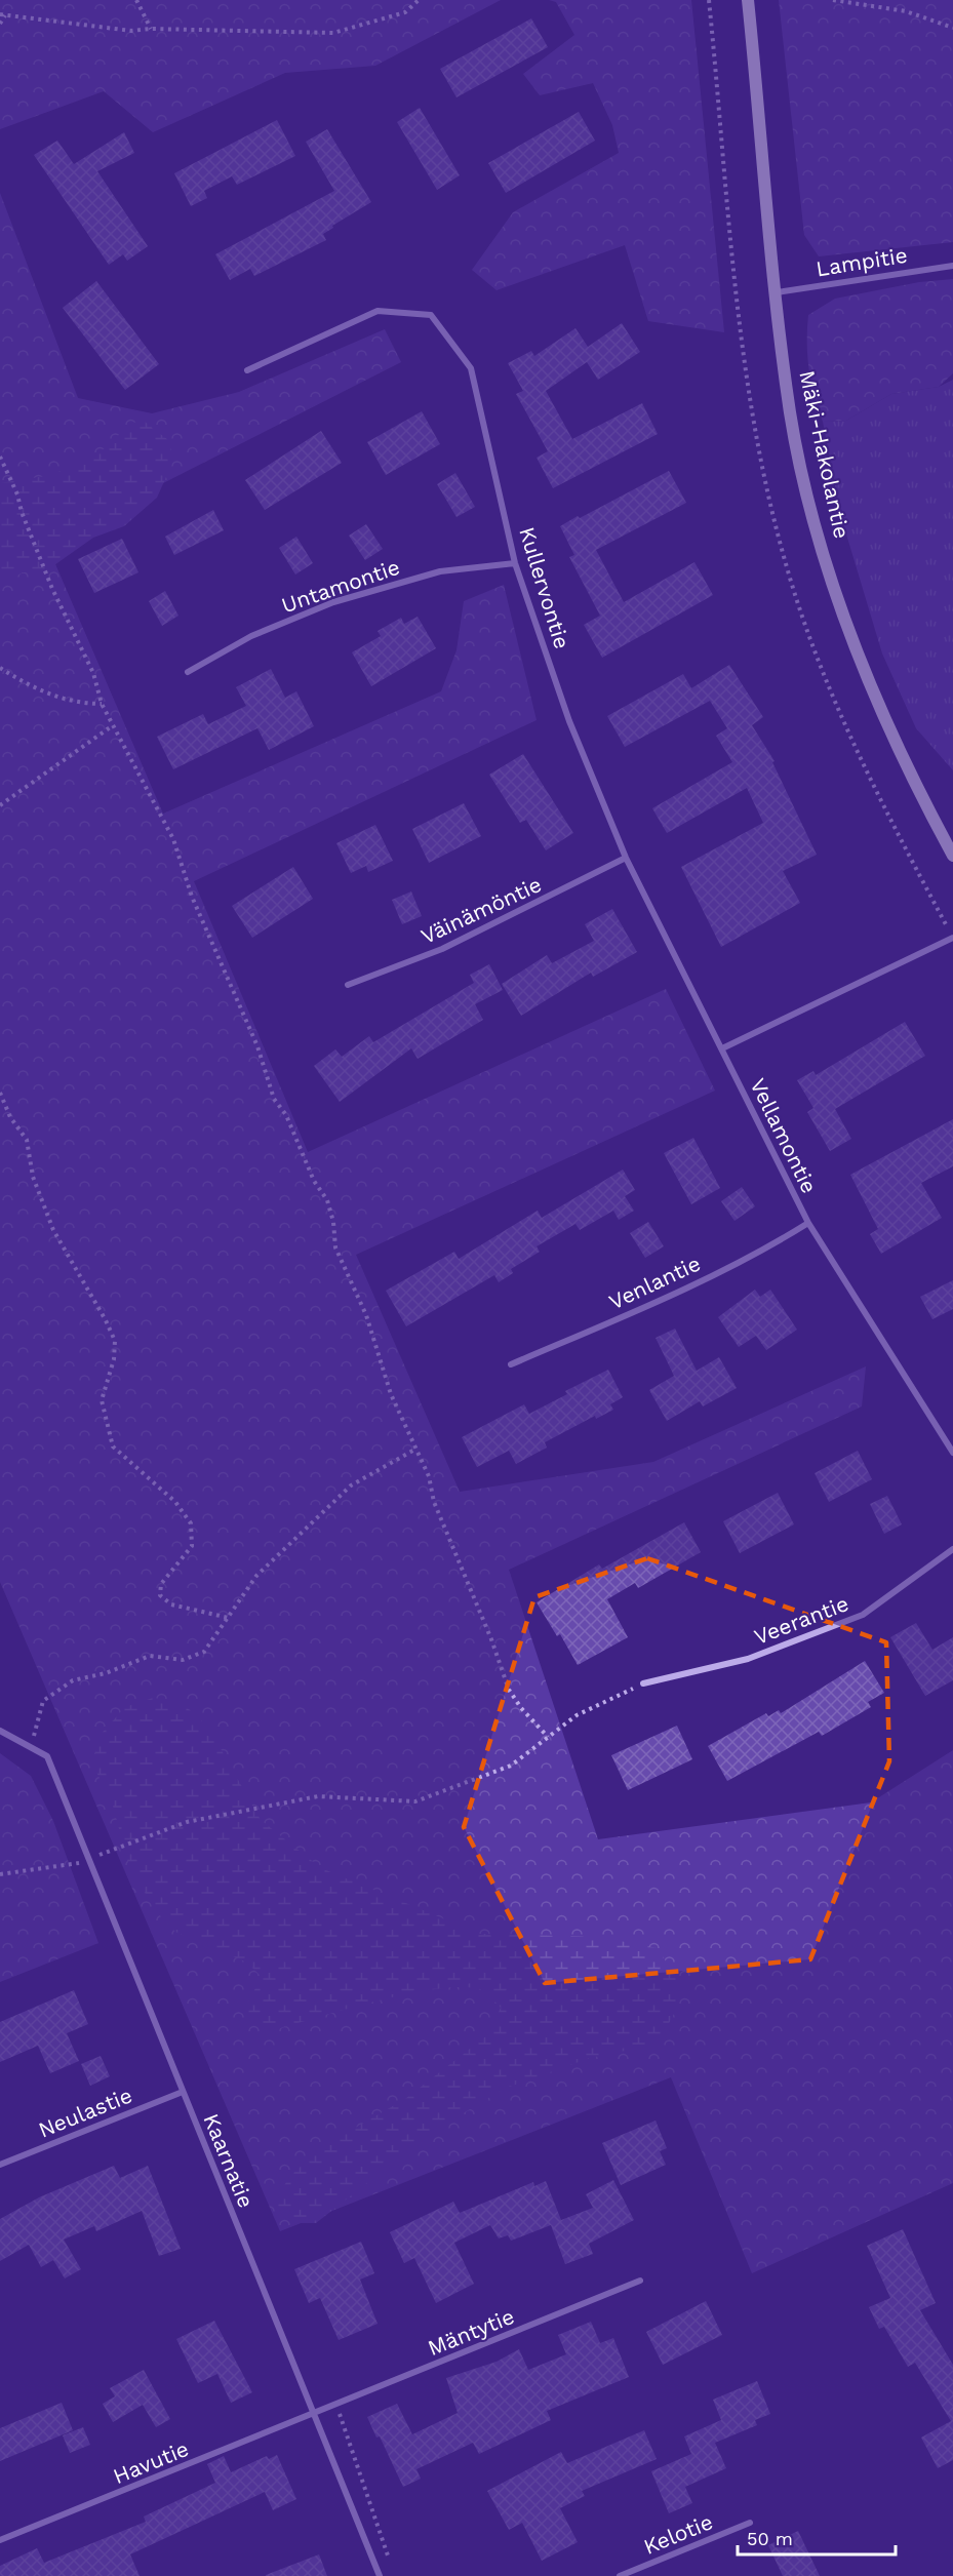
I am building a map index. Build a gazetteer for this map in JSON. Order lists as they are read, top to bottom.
{
  "streets": {
    "street": [
      "Lampitie",
      "Mäki-Hakolantie",
      "Untamontie",
      "Kullervontie",
      "Väinämöntie",
      "Vellamontie",
      "Venlantie",
      "Veerantie",
      "Neulastie",
      "Kaarnatie",
      "Mäntytie",
      "Havutie",
      "Kelotie"
    ]
  },
  "crossings": [
    ["Lampitie", "Mäki-Hakolantie"],
    ["Untamontie", "Kullervontie"],
    ["Kullervontie", "Väinämöntie"],
    ["Kullervontie", "Vellamontie"],
    ["Vellamontie", "Venlantie"],
    ["Neulastie", "Kaarnatie"],
    ["Kaarnatie", "Mäntytie"],
    ["Kaarnatie", "Havutie"],
    ["Mäntytie", "Havutie"]
  ],
  "scale_bar": "50 m"
}
